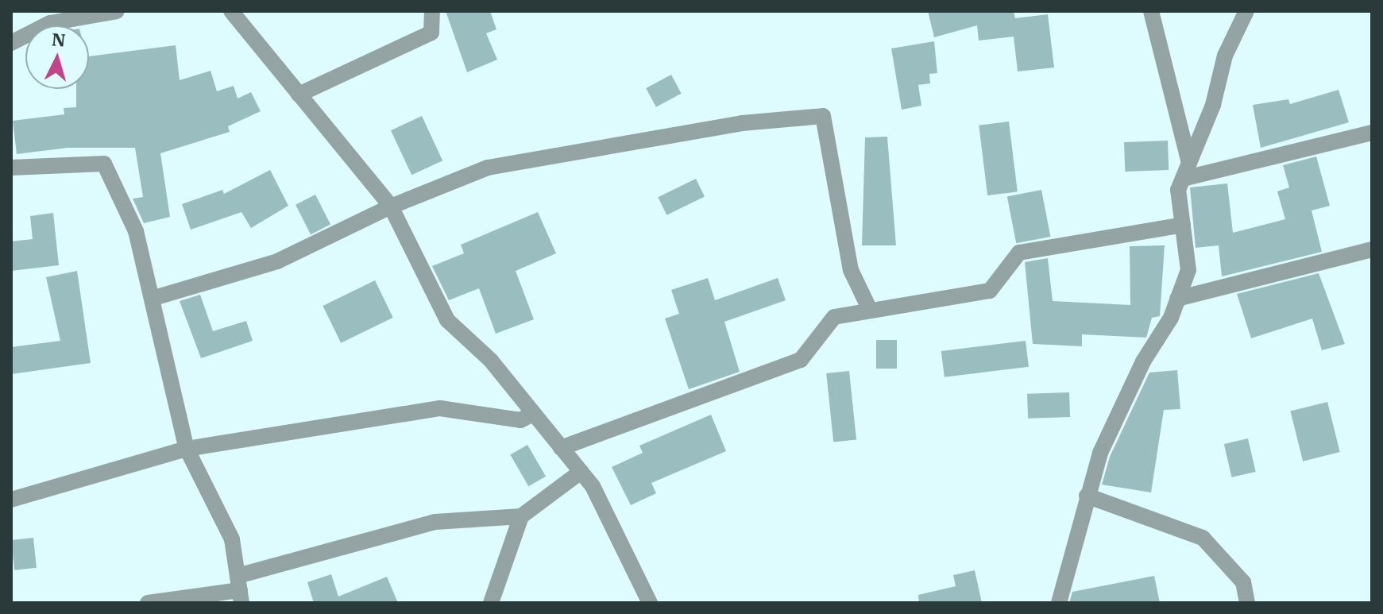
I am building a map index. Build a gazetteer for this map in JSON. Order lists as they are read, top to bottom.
{
  "north": "top"
}
